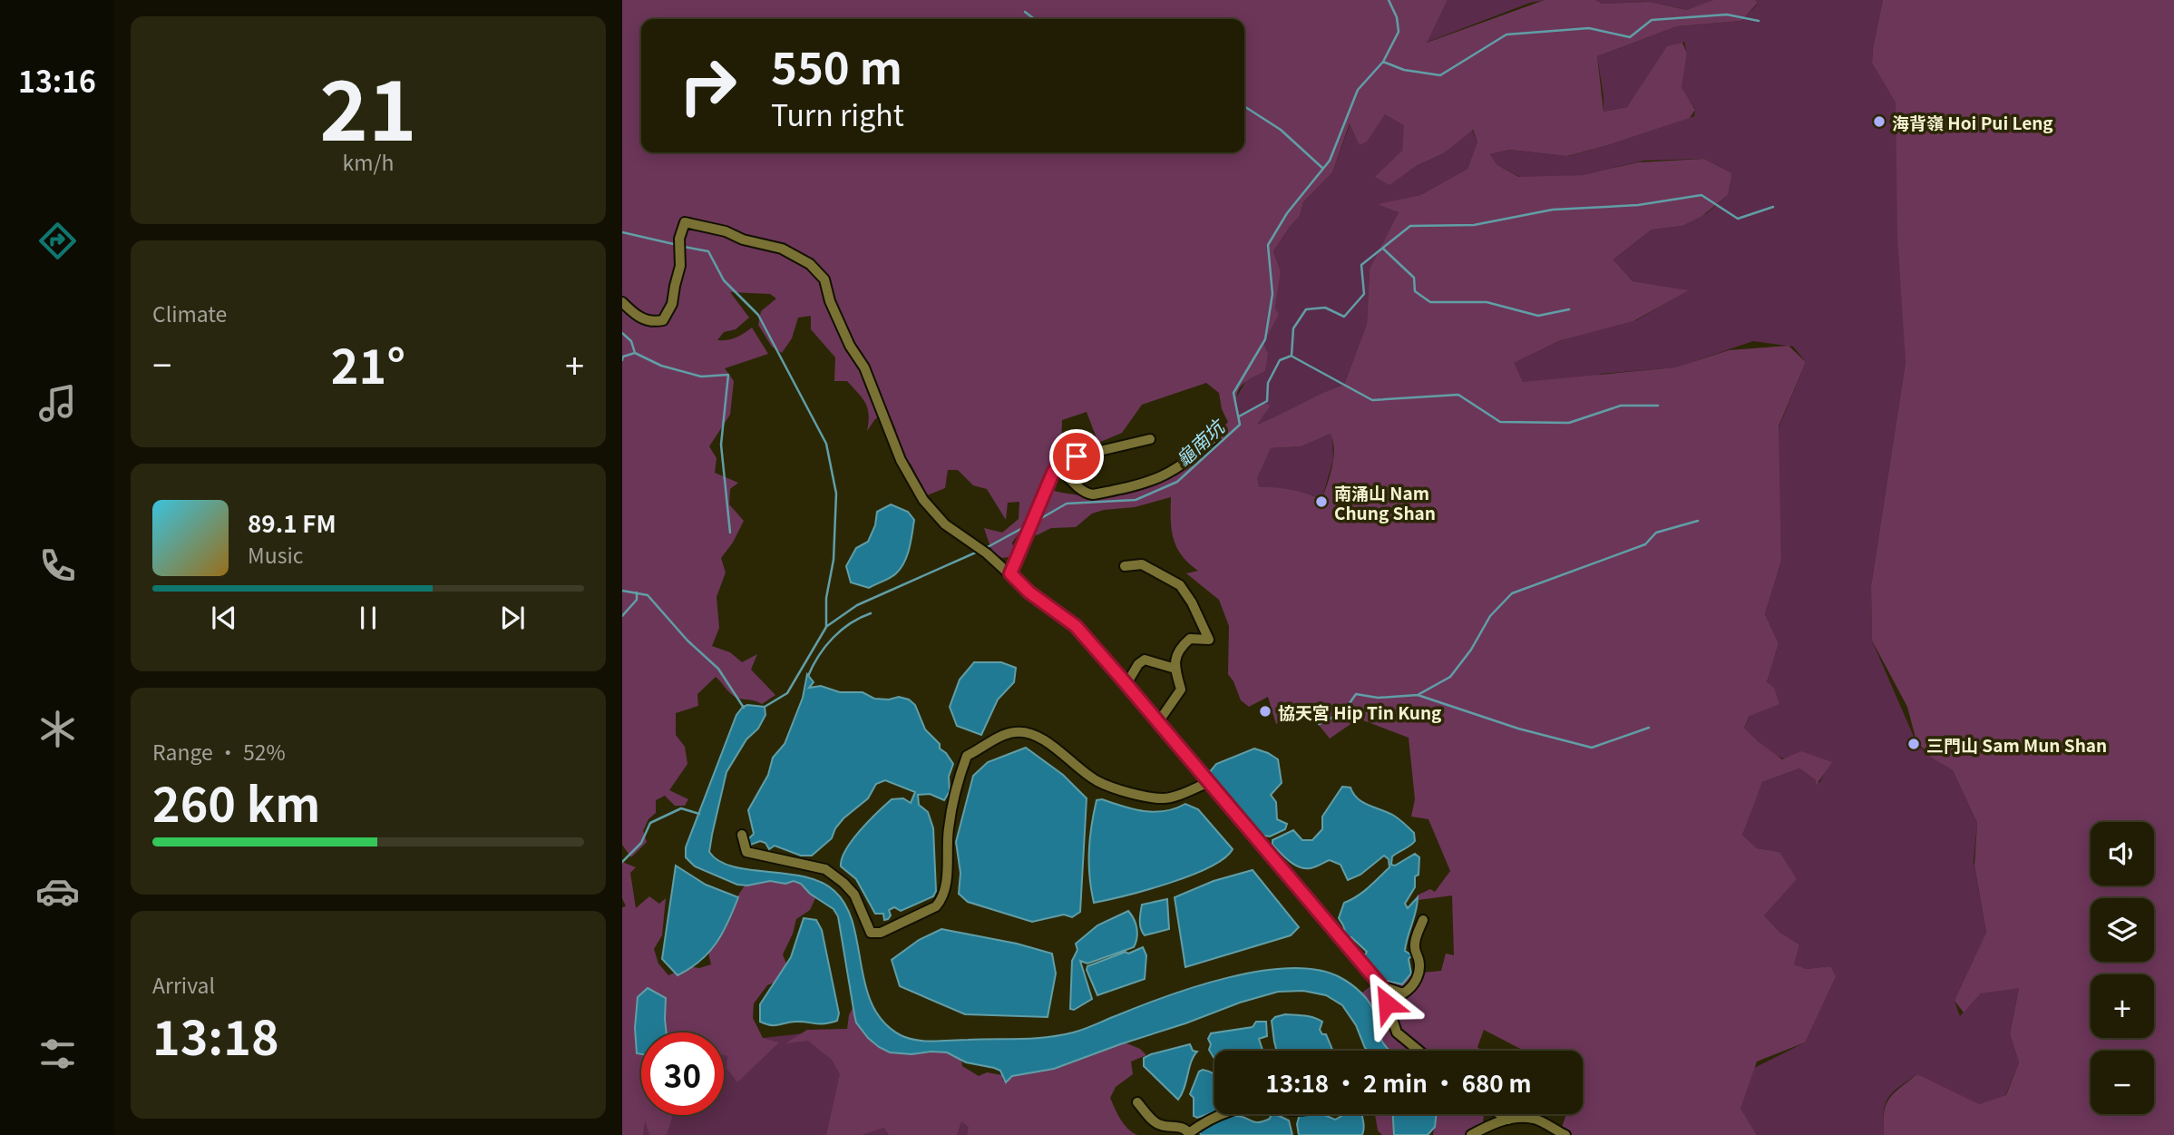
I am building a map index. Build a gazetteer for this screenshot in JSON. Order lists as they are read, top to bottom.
{
  "water": ["龜南坑"],
  "places": [
    "海背嶺 Hoi Pui Leng",
    "南涌山 Nam Chung Shan",
    "協天宮 Hip Tin Kung",
    "三門山 Sam Mun Shan"
  ],
  "page": {
    "tabs": "13:16",
    "tile": [
      ["21", "km/h"],
      "Climate",
      ["Range · 52%", "260 km"],
      ["Arrival", "13:18"]
    ],
    "turn": ["550 m", "Turn right"],
    "heat": ["−", "21°", "+"],
    "song": ["89.1 FM", "Music"],
    "map_buttons": ["+", "−"],
    "limit": "30",
    "trip": "13:18 · 2 min · 680 m"
  }
}
